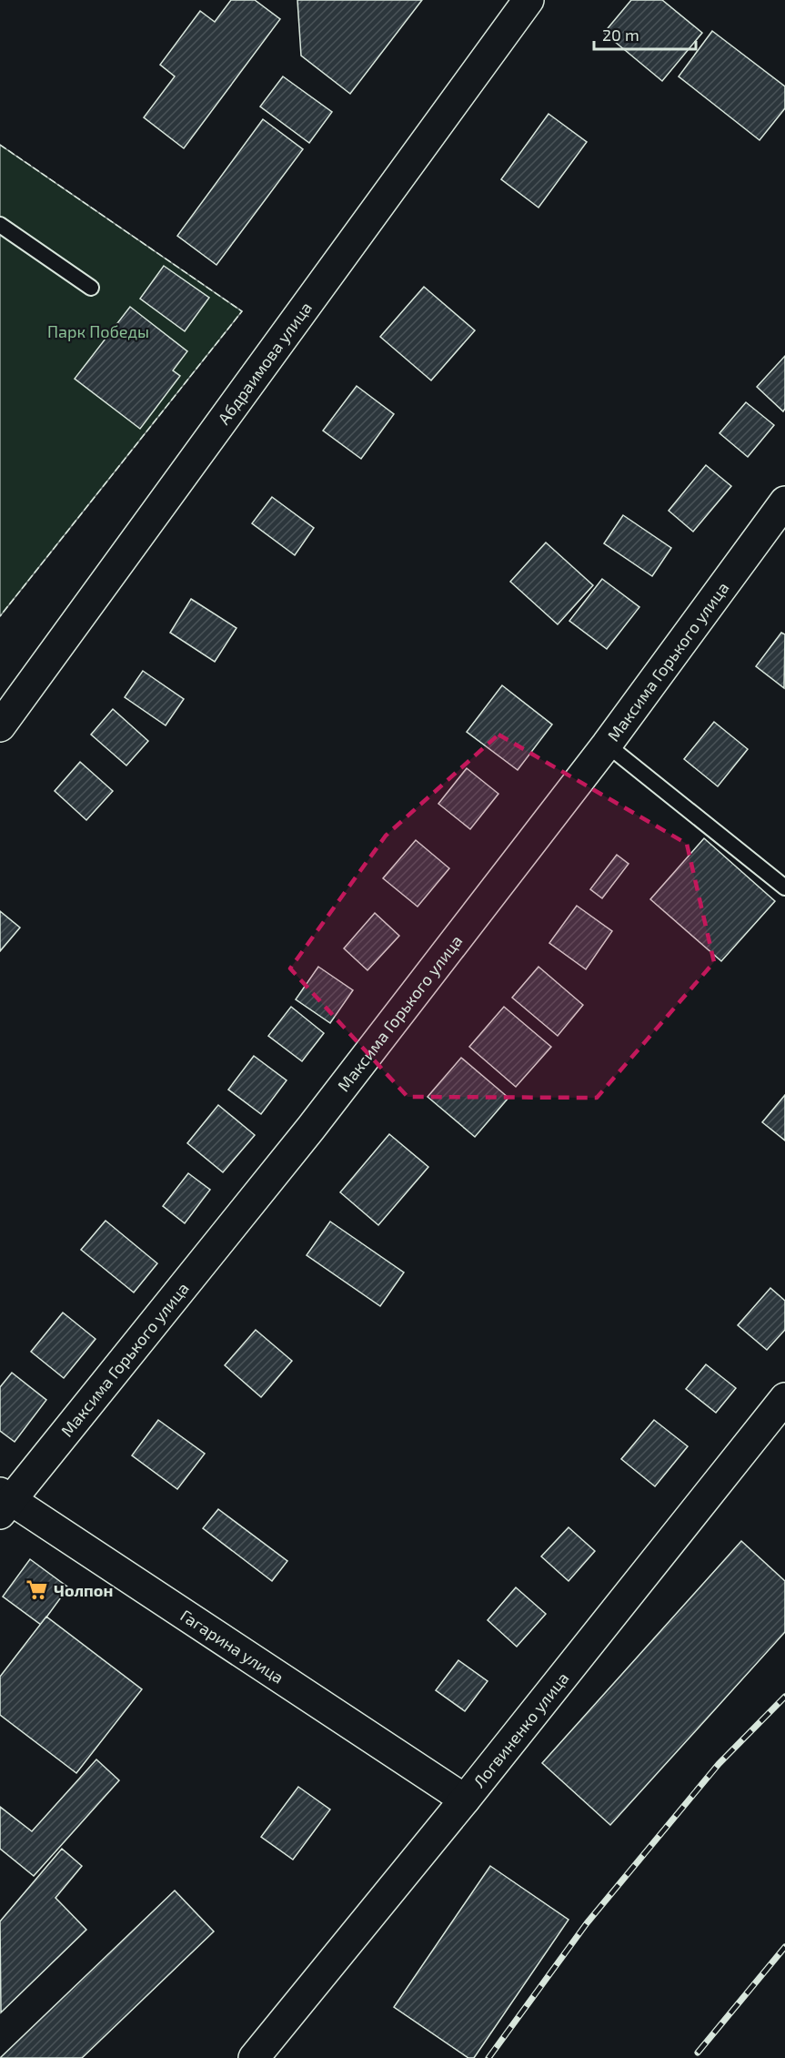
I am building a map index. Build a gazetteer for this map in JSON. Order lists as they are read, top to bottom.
{
  "streets": {
    "street": [
      "Абдраимова улица",
      "Максима Горького улица",
      "Гагарина улица",
      "Логвиненко улица"
    ]
  },
  "crossings": [
    ["Максима Горького улица", "Гагарина улица"],
    ["Гагарина улица", "Логвиненко улица"]
  ],
  "parks": ["Парк Победы"],
  "places": {
    "supermarket": ["Чолпон"]
  },
  "scale_bar": "20 m"
}
